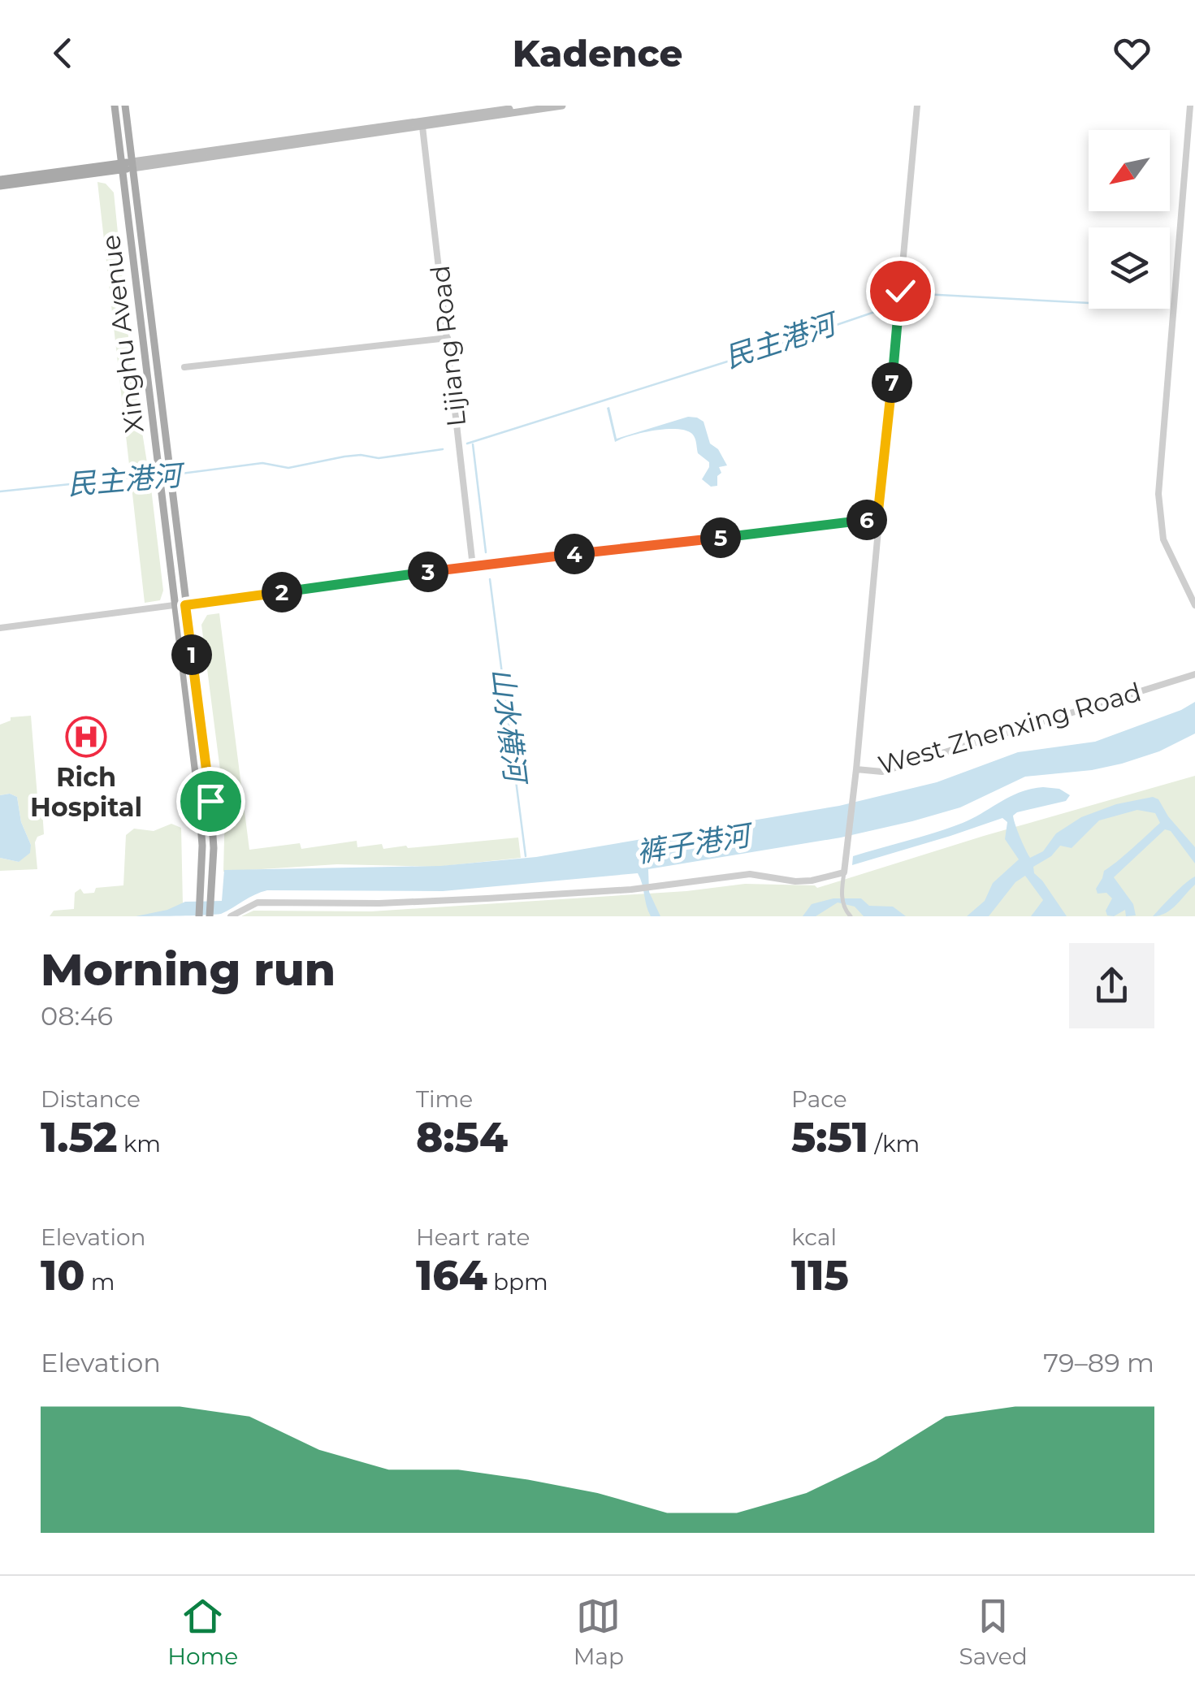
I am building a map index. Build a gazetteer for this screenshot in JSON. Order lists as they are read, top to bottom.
{
  "streets": {
    "main road": ["Xinghu Avenue"],
    "street": ["Lijiang Road", "West Zhenxing Road"]
  },
  "water": ["民主港河", "山水横河", "裤子港河"],
  "places": {
    "hospital": ["Rich Hospital"]
  },
  "north": "bottom left",
  "page": {
    "header": "Kadence",
    "pins": [
      "7",
      "6",
      "5",
      "4",
      "3",
      "2",
      "1"
    ],
    "heading": ["Morning run", "08:46"],
    "stats": [
      ["Distance", "1.52 km"],
      ["Time", "8:54"],
      ["Pace", "5:51 /km"],
      ["Elevation", "10 m"],
      ["Heart rate", "164 bpm"],
      ["kcal", "115"]
    ],
    "chart": ["Elevation", "79–89 m"],
    "tabs": ["Home", "Map", "Saved"]
  }
}
